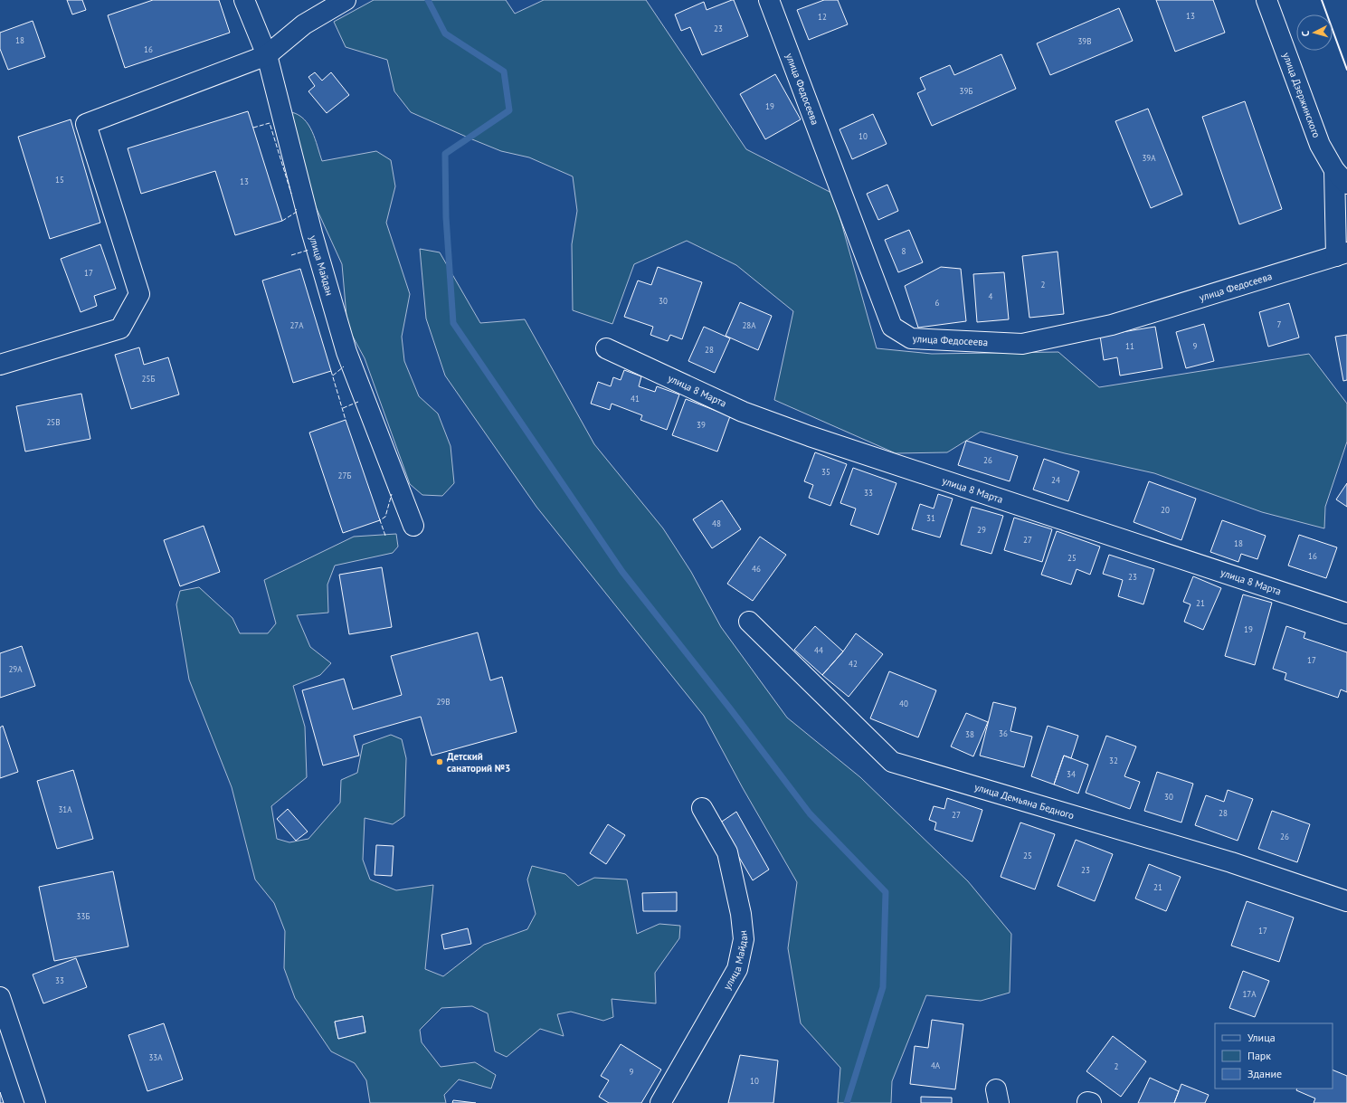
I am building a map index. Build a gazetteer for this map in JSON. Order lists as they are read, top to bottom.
{
  "streets": {
    "street": [
      "улица Федосеева",
      "улица Дзержинского",
      "улица Майдан",
      "улица 8 Марта",
      "улица Демьяна Бедного"
    ]
  },
  "places": ["Детский санаторий №3"],
  "house_numbers": [
    "13",
    "12",
    "23",
    "18",
    "39В",
    "16",
    "39Б",
    "19",
    "10",
    "39А",
    "15",
    "13",
    "8",
    "17",
    "2",
    "4",
    "30",
    "6",
    "7",
    "27А",
    "28А",
    "11",
    "9",
    "28",
    "25Б",
    "41",
    "25В",
    "39",
    "26",
    "35",
    "27Б",
    "24",
    "33",
    "20",
    "31",
    "48",
    "29",
    "27",
    "18",
    "16",
    "25",
    "46",
    "23",
    "21",
    "19",
    "44",
    "17",
    "42",
    "29А",
    "29В",
    "40",
    "36",
    "38",
    "32",
    "34",
    "30",
    "31А",
    "28",
    "27",
    "26",
    "25",
    "23",
    "21",
    "33Б",
    "17",
    "33",
    "17А",
    "33А",
    "4А",
    "2",
    "9",
    "10"
  ],
  "legend": ["Улица", "Парк", "Здание"],
  "north": "left"
}
